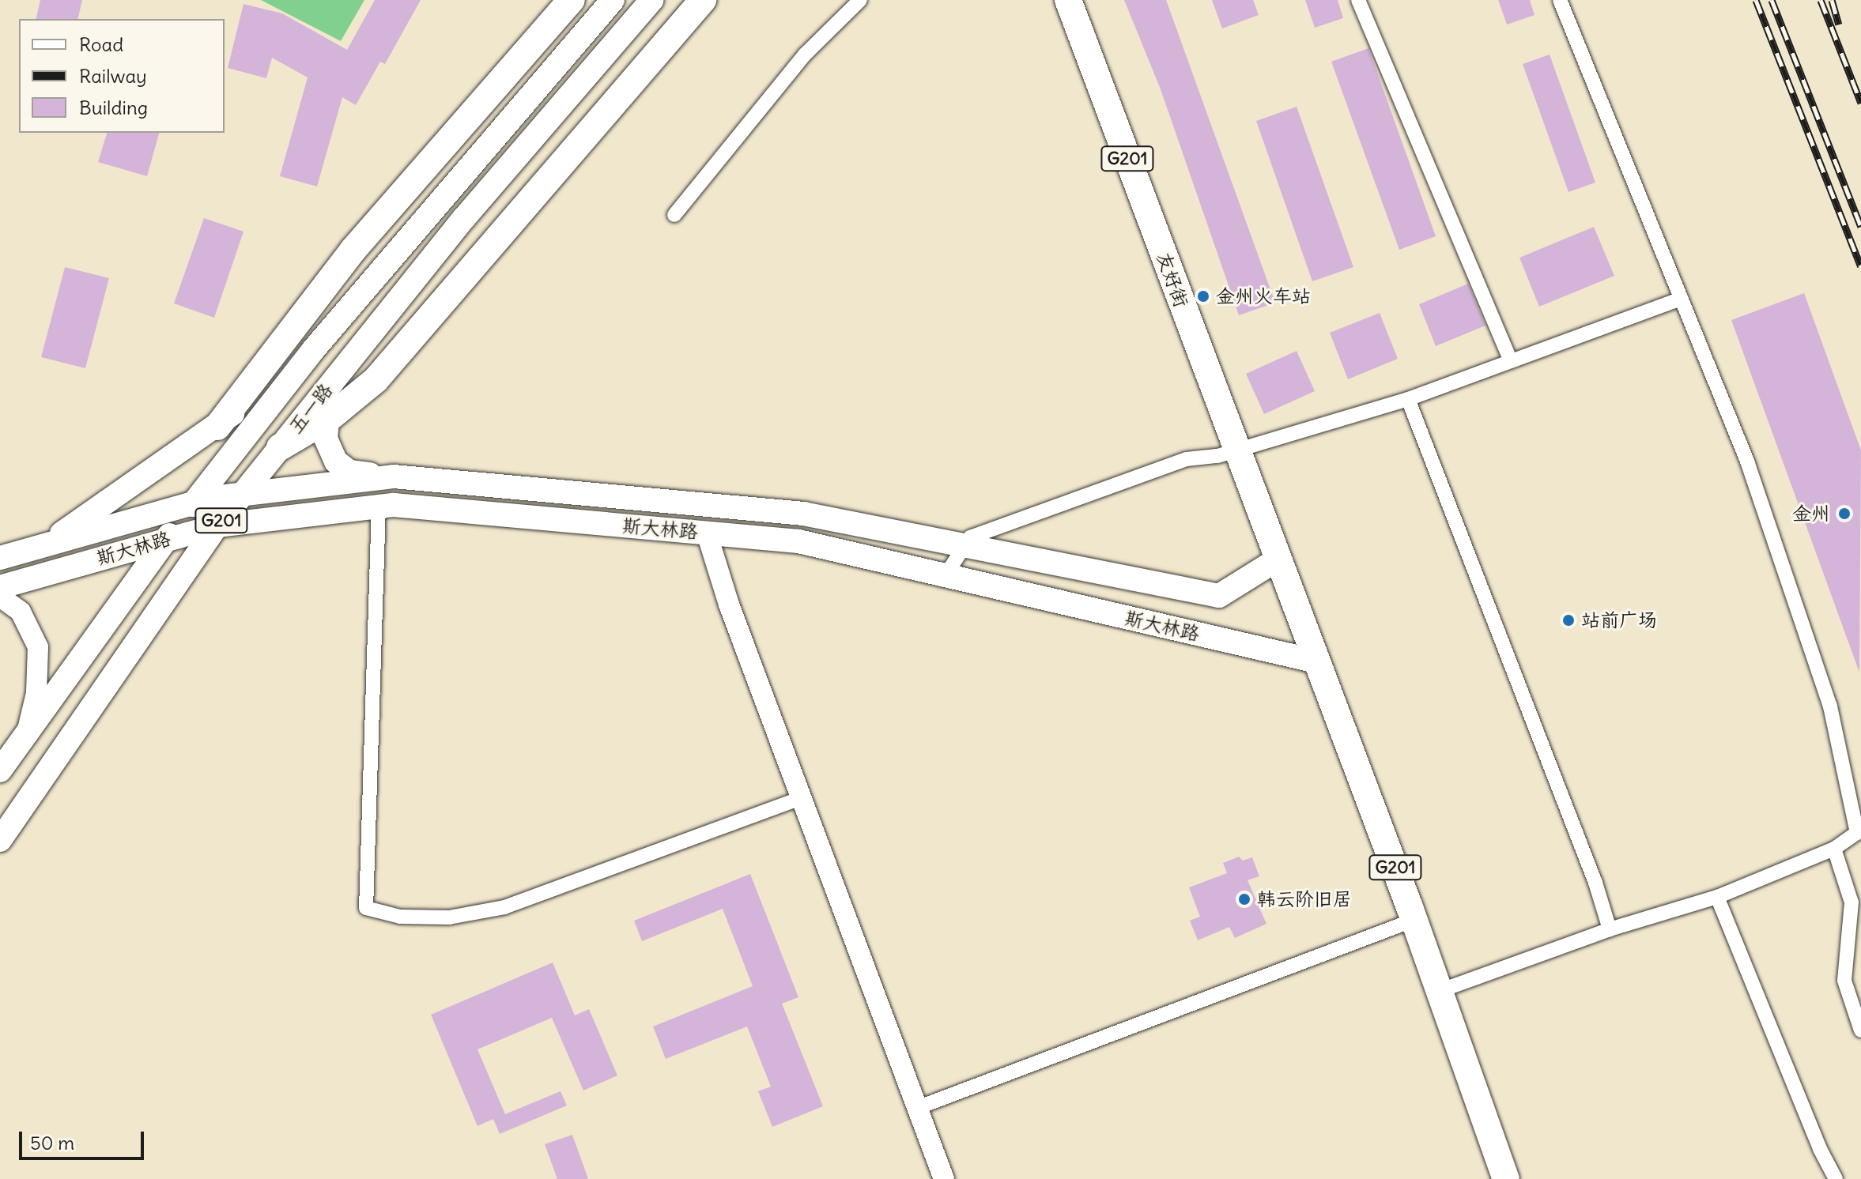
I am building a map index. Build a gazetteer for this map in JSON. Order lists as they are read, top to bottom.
{
  "streets": {
    "highway": ["G201", "友好街"],
    "main road": ["五一路", "斯大林路"]
  },
  "crossings": [
    ["G201", "友好街"],
    ["G201", "斯大林路"],
    ["友好街", "斯大林路"],
    ["五一路", "斯大林路"]
  ],
  "places": [
    "金州火车站",
    "金州",
    "站前广场",
    "韩云阶旧居"
  ],
  "legend": ["Road", "Railway", "Building"],
  "scale_bar": "50 m"
}
